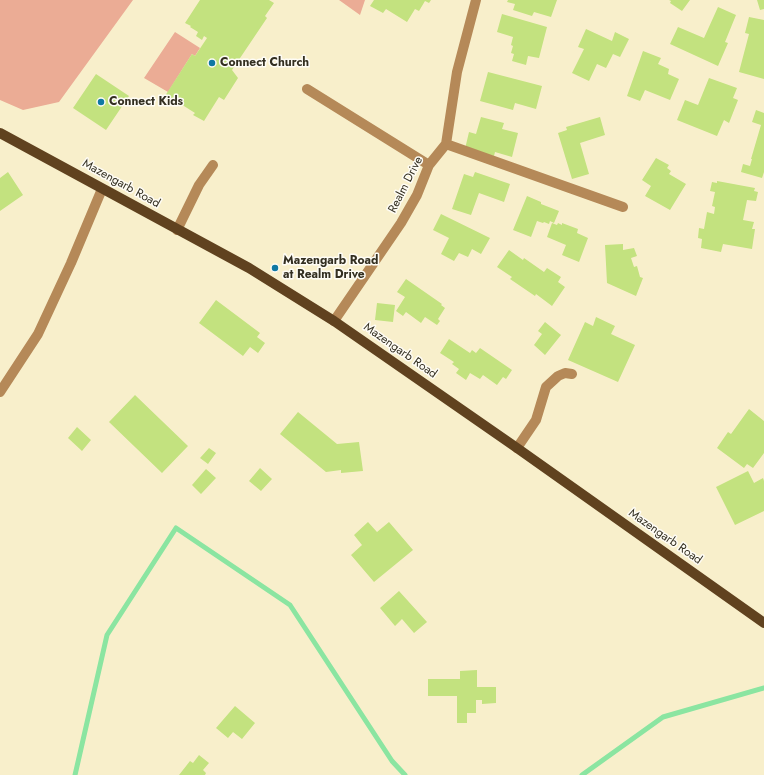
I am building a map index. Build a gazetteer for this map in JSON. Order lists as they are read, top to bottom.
{
  "streets": {
    "main road": ["Mazengarb Road"],
    "street": ["Realm Drive"]
  },
  "crossings": [
    ["Mazengarb Road", "Realm Drive"]
  ],
  "places": ["Connect Church", "Connect Kids", "Mazengarb Road at Realm Drive"]
}
